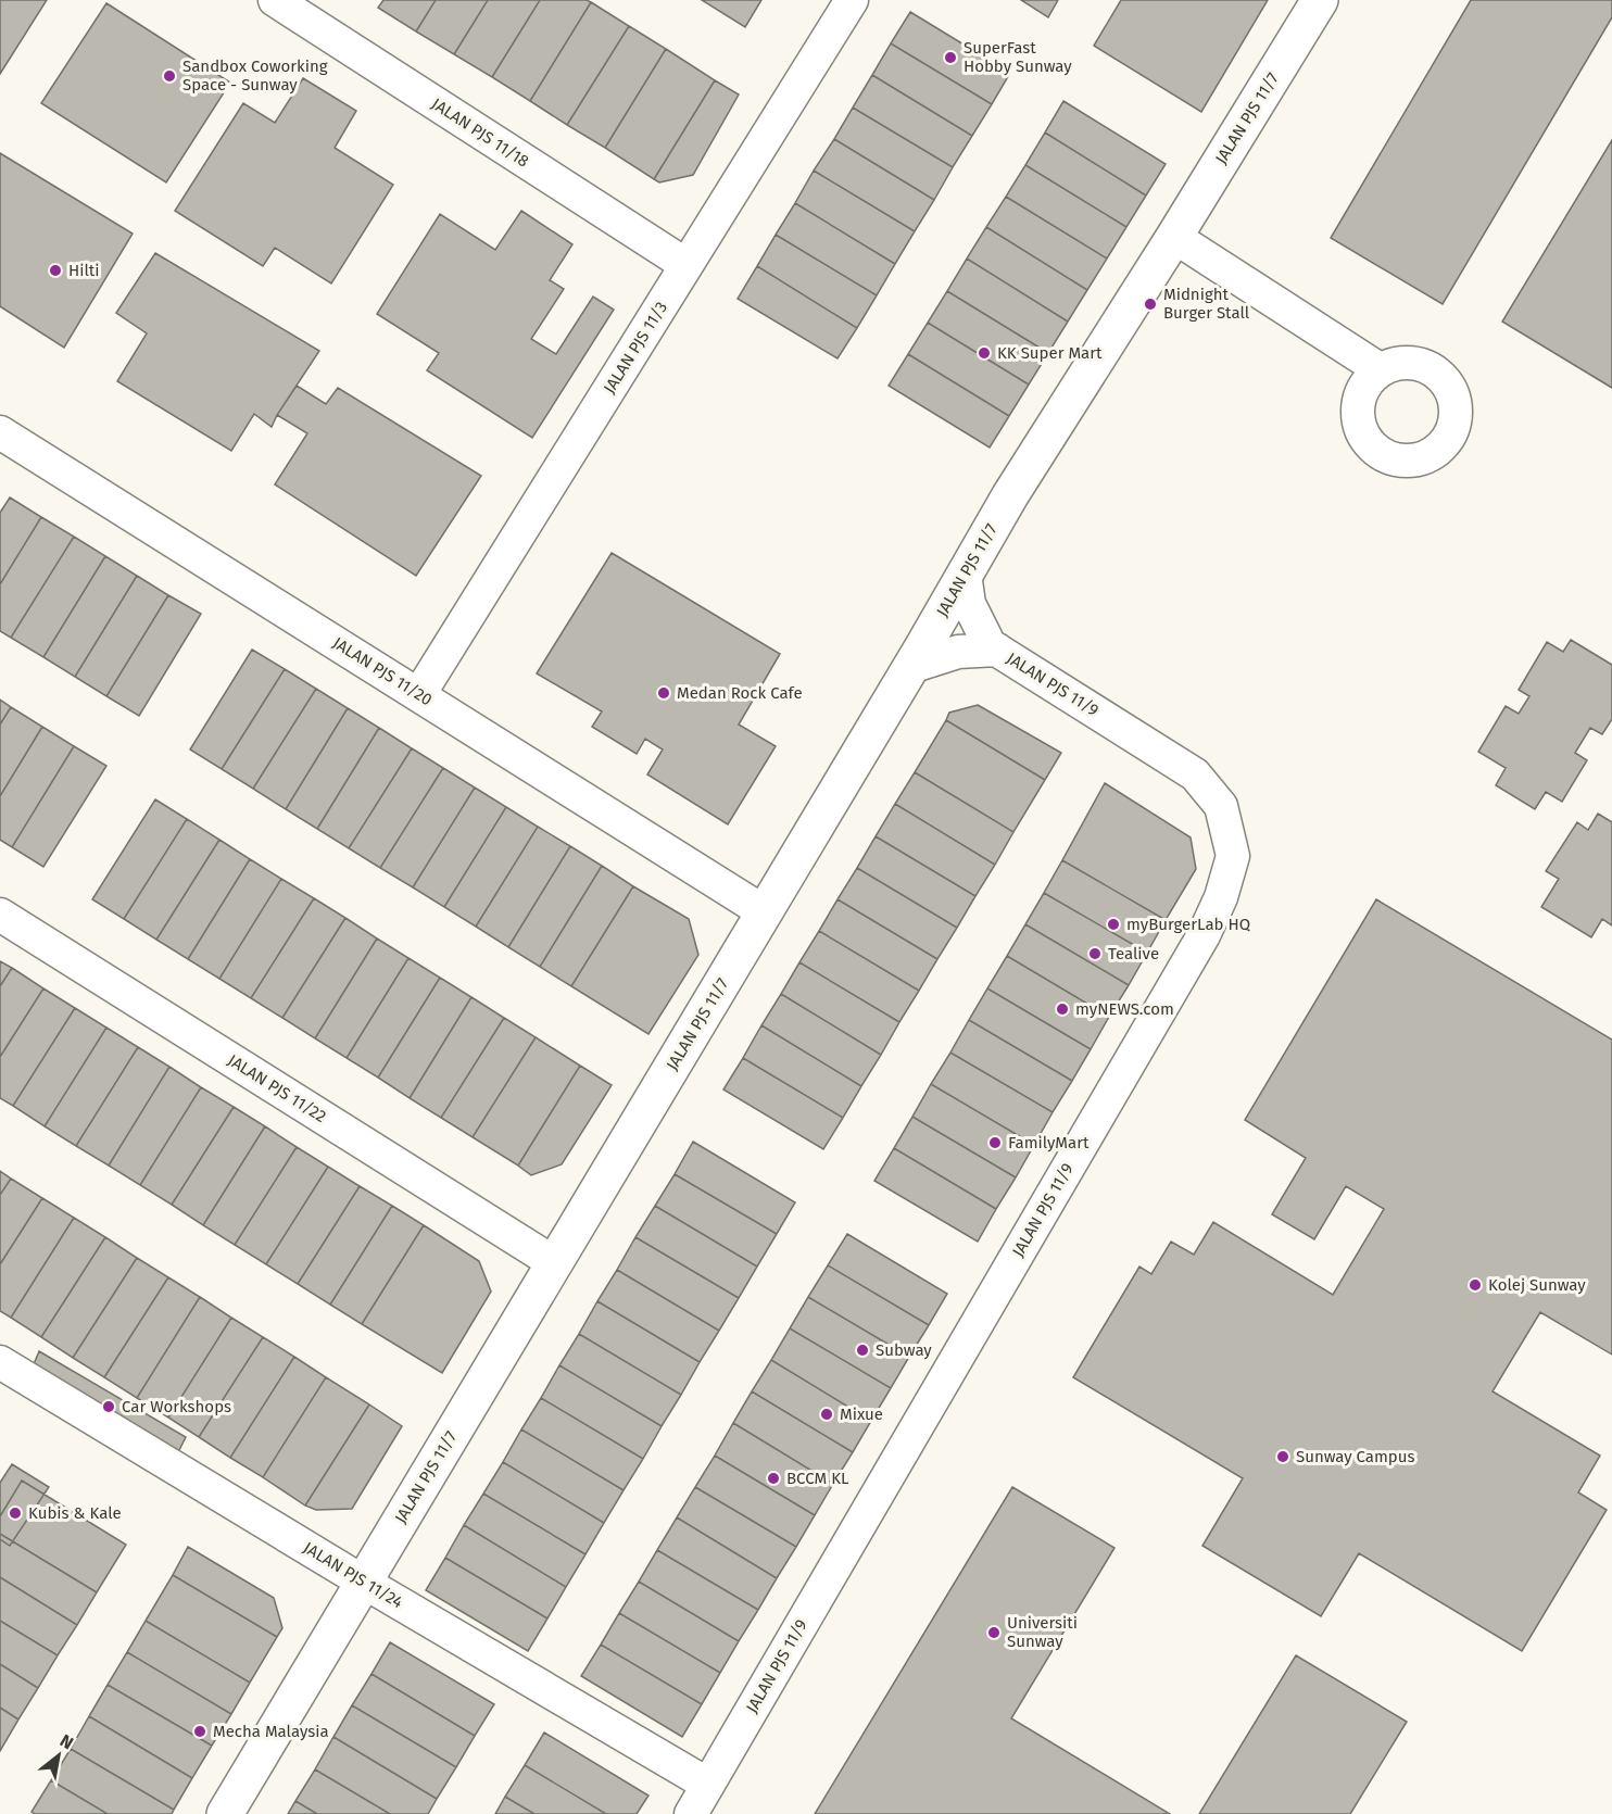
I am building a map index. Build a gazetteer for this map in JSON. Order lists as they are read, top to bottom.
{
  "streets": {
    "street": [
      "JALAN PJS 11/7",
      "JALAN PJS 11/18",
      "JALAN PJS 11/3",
      "JALAN PJS 11/20",
      "JALAN PJS 11/9",
      "JALAN PJS 11/22",
      "JALAN PJS 11/24"
    ]
  },
  "crossings": [
    ["JALAN PJS 11/7", "JALAN PJS 11/20"],
    ["JALAN PJS 11/7", "JALAN PJS 11/9"],
    ["JALAN PJS 11/7", "JALAN PJS 11/22"],
    ["JALAN PJS 11/7", "JALAN PJS 11/24"],
    ["JALAN PJS 11/18", "JALAN PJS 11/3"],
    ["JALAN PJS 11/3", "JALAN PJS 11/20"],
    ["JALAN PJS 11/9", "JALAN PJS 11/24"]
  ],
  "places": [
    "SuperFast Hobby Sunway",
    "Sandbox Coworking Space - Sunway",
    "Hilti",
    "Midnight Burger Stall",
    "KK Super Mart",
    "Medan Rock Cafe",
    "myBurgerLab HQ",
    "Tealive",
    "myNEWS.com",
    "FamilyMart",
    "Kolej Sunway",
    "Subway",
    "Car Workshops",
    "Mixue",
    "Sunway Campus",
    "BCCM KL",
    "Kubis & Kale",
    "Universiti Sunway",
    "Mecha Malaysia"
  ],
  "north": "top right"
}
